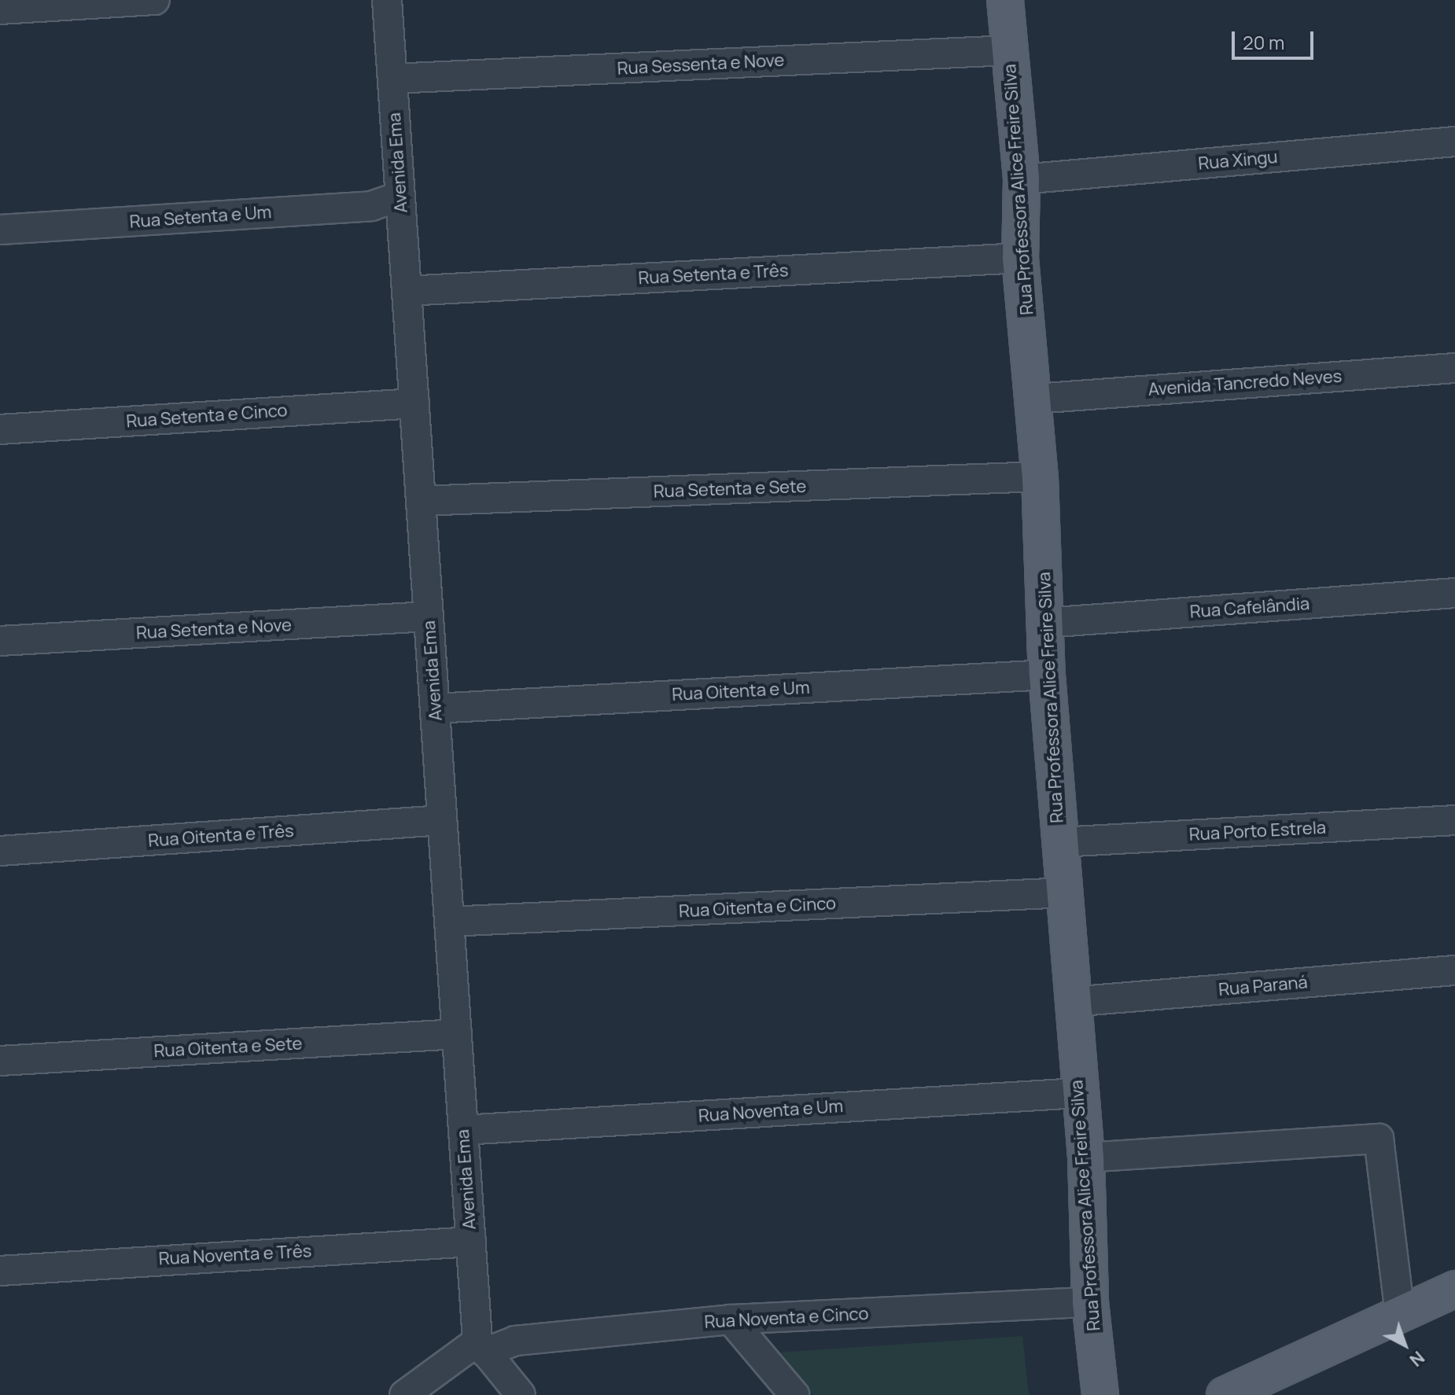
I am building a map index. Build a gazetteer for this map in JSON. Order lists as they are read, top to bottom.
{
  "streets": {
    "main road": ["Rua Professora Alice Freire Silva"],
    "street": [
      "Rua Sessenta e Nove",
      "Rua Xingu",
      "Avenida Ema",
      "Rua Setenta e Um",
      "Rua Setenta e Três",
      "Avenida Tancredo Neves",
      "Rua Setenta e Cinco",
      "Rua Setenta e Sete",
      "Rua Cafelândia",
      "Rua Setenta e Nove",
      "Rua Oitenta e Um",
      "Rua Porto Estrela",
      "Rua Oitenta e Três",
      "Rua Oitenta e Cinco",
      "Rua Paraná",
      "Rua Oitenta e Sete",
      "Rua Noventa e Um",
      "Rua Noventa e Três",
      "Rua Noventa e Cinco"
    ]
  },
  "crossings": [
    ["Rua Sessenta e Nove", "Avenida Ema"],
    ["Rua Sessenta e Nove", "Rua Professora Alice Freire Silva"],
    ["Rua Xingu", "Rua Professora Alice Freire Silva"],
    ["Avenida Ema", "Rua Setenta e Um"],
    ["Avenida Ema", "Rua Setenta e Três"],
    ["Avenida Ema", "Rua Setenta e Cinco"],
    ["Avenida Ema", "Rua Setenta e Sete"],
    ["Avenida Ema", "Rua Setenta e Nove"],
    ["Avenida Ema", "Rua Oitenta e Um"],
    ["Avenida Ema", "Rua Oitenta e Três"],
    ["Avenida Ema", "Rua Oitenta e Cinco"],
    ["Avenida Ema", "Rua Oitenta e Sete"],
    ["Avenida Ema", "Rua Noventa e Um"],
    ["Avenida Ema", "Rua Noventa e Três"],
    ["Avenida Ema", "Rua Noventa e Cinco"],
    ["Rua Professora Alice Freire Silva", "Rua Setenta e Três"],
    ["Rua Professora Alice Freire Silva", "Avenida Tancredo Neves"],
    ["Rua Professora Alice Freire Silva", "Rua Setenta e Sete"],
    ["Rua Professora Alice Freire Silva", "Rua Cafelândia"],
    ["Rua Professora Alice Freire Silva", "Rua Oitenta e Um"],
    ["Rua Professora Alice Freire Silva", "Rua Porto Estrela"],
    ["Rua Professora Alice Freire Silva", "Rua Oitenta e Cinco"],
    ["Rua Professora Alice Freire Silva", "Rua Paraná"],
    ["Rua Professora Alice Freire Silva", "Rua Noventa e Um"],
    ["Rua Professora Alice Freire Silva", "Rua Noventa e Cinco"]
  ],
  "scale_bar": "20 m",
  "north": "bottom right"
}
